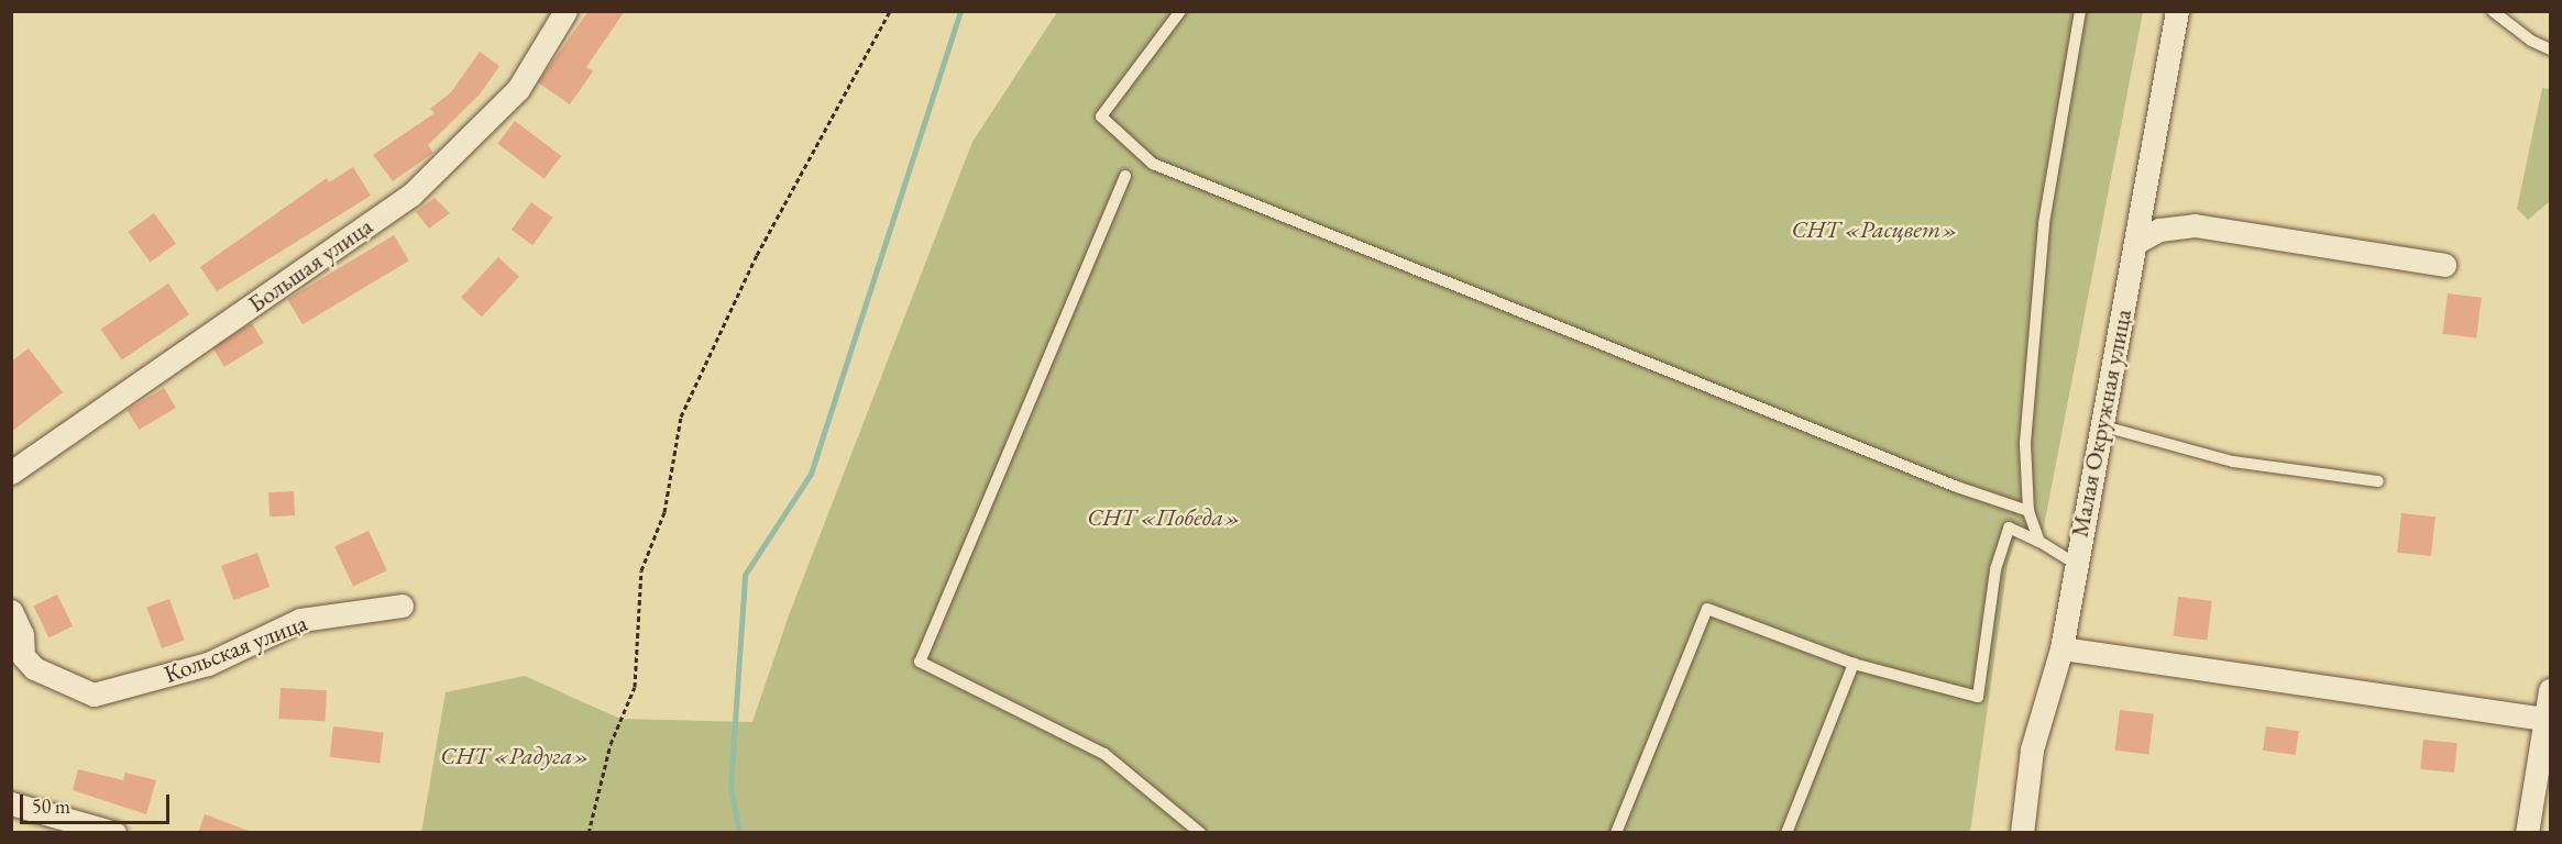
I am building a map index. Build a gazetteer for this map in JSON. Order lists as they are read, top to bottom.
{
  "streets": {
    "street": ["Большая улица", "Малая Окружная улица", "Кольская улица"]
  },
  "parks": ["СНТ «Расцвет»", "СНТ «Победа»", "СНТ «Радуга»"],
  "scale_bar": "50 m"
}
